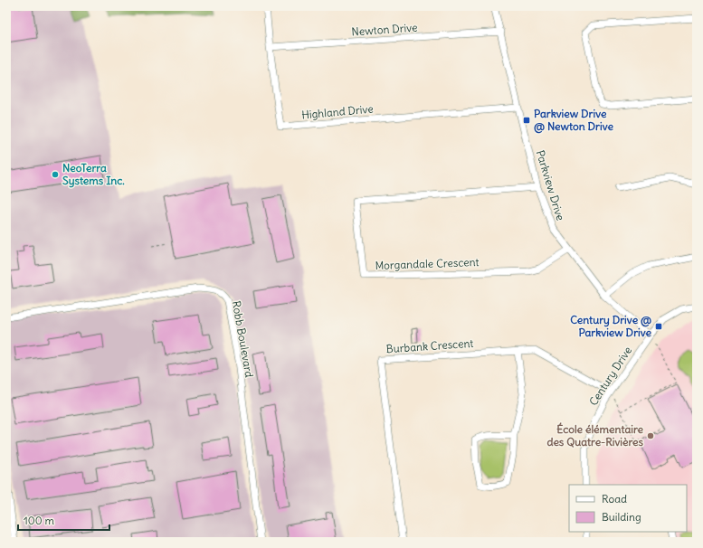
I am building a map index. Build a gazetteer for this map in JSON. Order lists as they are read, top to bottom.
{
  "streets": {
    "street": [
      "Newton Drive",
      "Highland Drive",
      "Parkview Drive",
      "Morgandale Crescent",
      "Robb Boulevard",
      "Burbank Crescent",
      "Century Drive"
    ]
  },
  "crossings": [
    ["Newton Drive", "Highland Drive"],
    ["Newton Drive", "Parkview Drive"],
    ["Highland Drive", "Parkview Drive"],
    ["Parkview Drive", "Morgandale Crescent"],
    ["Parkview Drive", "Century Drive"],
    ["Burbank Crescent", "Century Drive"]
  ],
  "places": {
    "transit": ["Parkview Drive @ Newton Drive", "Century Drive @ Parkview Drive"],
    "other": ["NeoTerra Systems Inc.", "École élémentaire des Quatre-Rivières"]
  },
  "legend": ["Road", "Building"],
  "scale_bar": "100 m"
}
